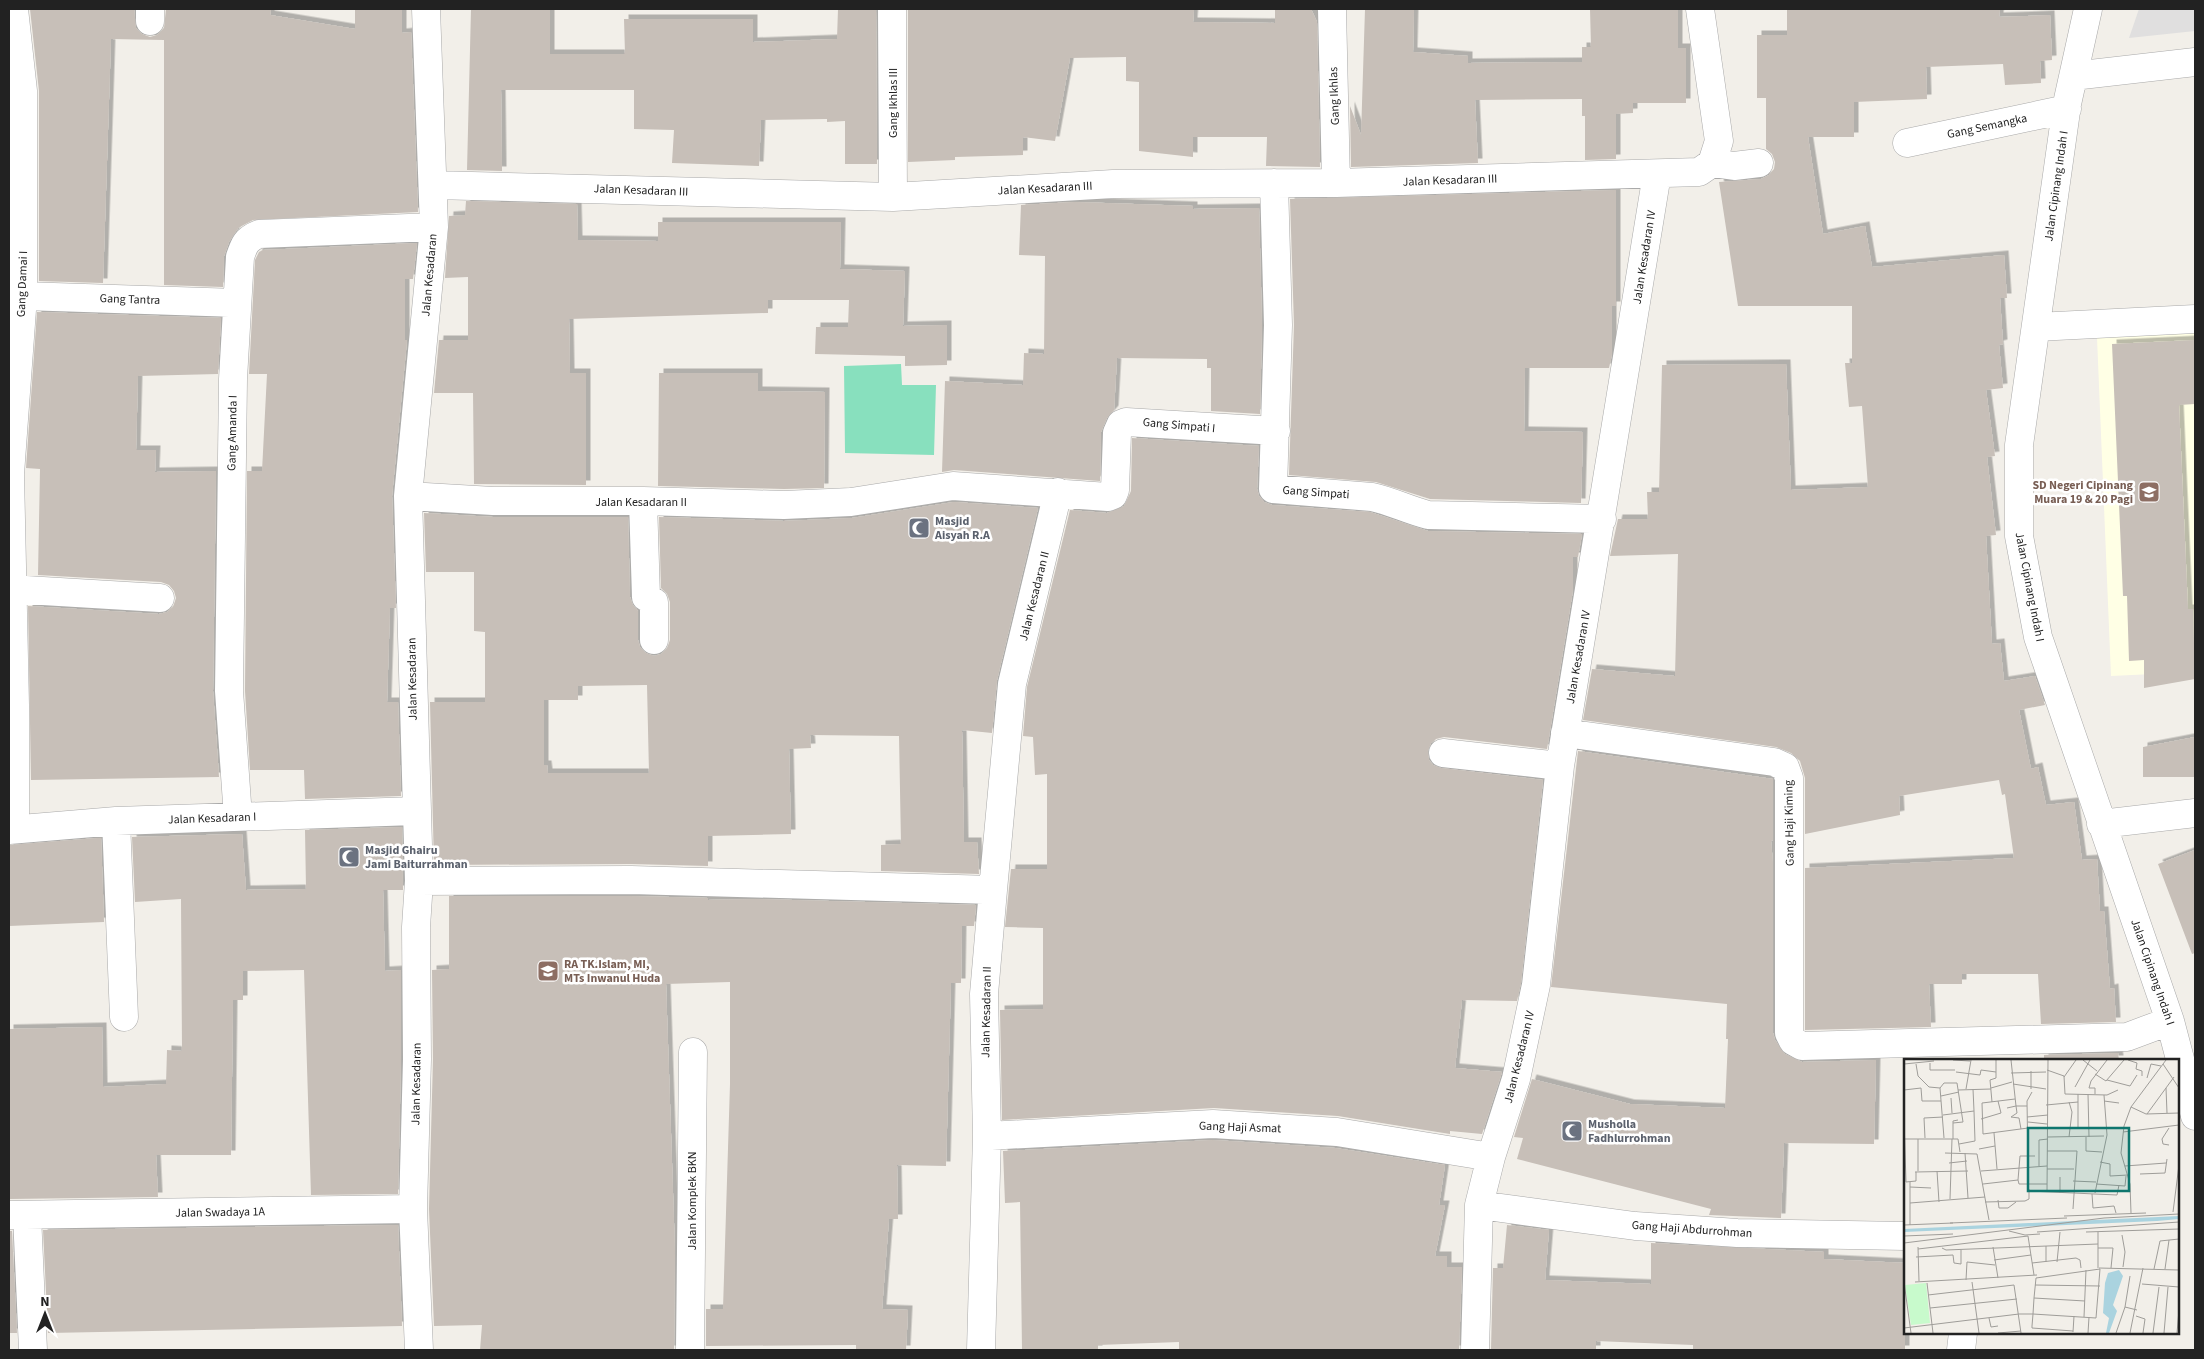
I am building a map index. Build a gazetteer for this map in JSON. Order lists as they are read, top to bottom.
{
  "streets": {
    "street": [
      "Gang Ikhlas",
      "Gang Ikhlas III",
      "Gang Semangka",
      "Jalan Kesadaran III",
      "Jalan Cipinang Indah I",
      "Jalan Kesadaran IV",
      "Jalan Kesadaran",
      "Gang Damai I",
      "Gang Tantra",
      "Gang Simpati I",
      "Gang Amanda I",
      "Gang Simpati",
      "Jalan Kesadaran II",
      "Jalan Kesadaran I",
      "Gang Haji Kiming",
      "Gang Haji Asmat",
      "Jalan Komplek BKN",
      "Jalan Swadaya 1A",
      "Gang Haji Abdurrohman"
    ]
  },
  "crossings": [
    ["Gang Ikhlas", "Jalan Kesadaran III"],
    ["Gang Ikhlas III", "Jalan Kesadaran III"],
    ["Gang Semangka", "Jalan Cipinang Indah I"],
    ["Jalan Kesadaran III", "Jalan Kesadaran IV"],
    ["Jalan Kesadaran III", "Jalan Kesadaran"],
    ["Jalan Kesadaran III", "Gang Simpati"],
    ["Jalan Kesadaran IV", "Gang Simpati"],
    ["Jalan Kesadaran IV", "Gang Haji Kiming"],
    ["Jalan Kesadaran IV", "Gang Haji Asmat"],
    ["Jalan Kesadaran IV", "Gang Haji Abdurrohman"],
    ["Jalan Kesadaran", "Gang Amanda I"],
    ["Jalan Kesadaran", "Jalan Kesadaran II"],
    ["Jalan Kesadaran", "Jalan Kesadaran I"],
    ["Jalan Kesadaran", "Jalan Swadaya 1A"],
    ["Gang Damai I", "Gang Tantra"],
    ["Gang Damai I", "Jalan Kesadaran I"],
    ["Gang Tantra", "Gang Amanda I"],
    ["Gang Simpati I", "Gang Simpati"],
    ["Gang Simpati I", "Jalan Kesadaran II"],
    ["Gang Amanda I", "Jalan Kesadaran I"],
    ["Jalan Kesadaran II", "Gang Haji Asmat"]
  ],
  "places": {
    "school or university": ["SD Negeri Cipinang Muara 19 & 20 Pagi", "RA TK.Islam, MI, MTs Inwanul Huda"],
    "mosque": ["Masjid Aisyah R.A", "Masjid Ghairu Jami Baiturrahman", "Musholla Fadhlurrohman"]
  },
  "north": "top"
}
